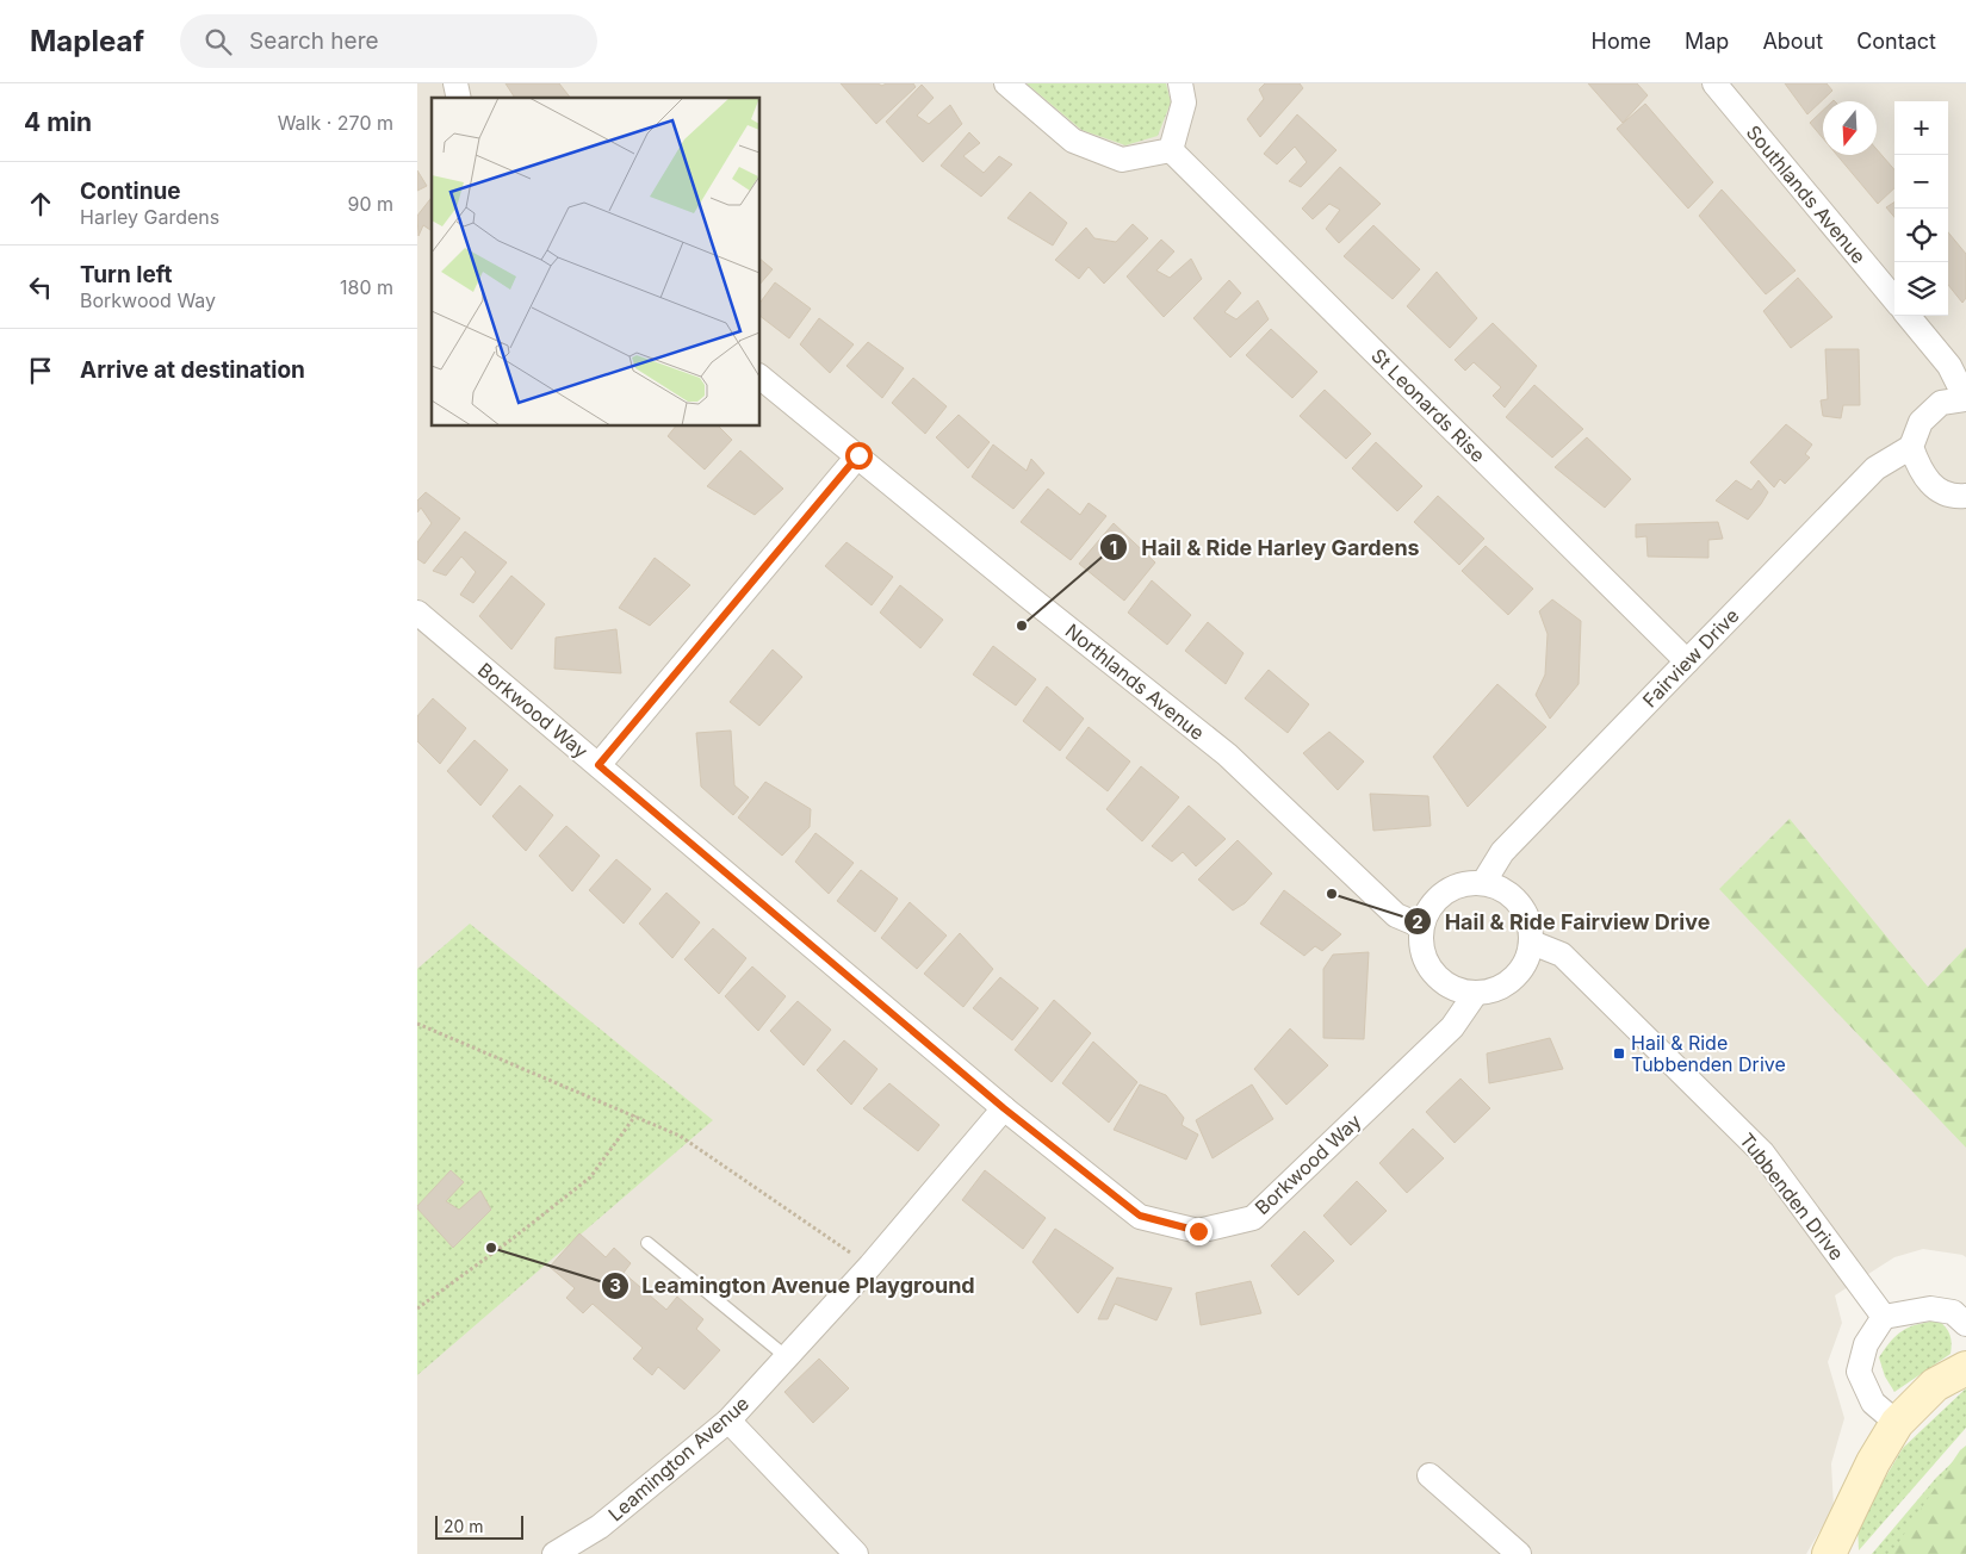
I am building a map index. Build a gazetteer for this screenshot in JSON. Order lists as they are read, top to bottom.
{
  "streets": {
    "street": [
      "Southlands Avenue",
      "St Leonards Rise",
      "Fairview Drive",
      "Northlands Avenue",
      "Borkwood Way",
      "Tubbenden Drive",
      "Leamington Avenue"
    ]
  },
  "crossings": [
    ["St Leonards Rise", "Fairview Drive"],
    ["Fairview Drive", "Northlands Avenue"],
    ["Fairview Drive", "Borkwood Way"],
    ["Fairview Drive", "Tubbenden Drive"],
    ["Northlands Avenue", "Borkwood Way"],
    ["Northlands Avenue", "Tubbenden Drive"],
    ["Borkwood Way", "Tubbenden Drive"],
    ["Borkwood Way", "Leamington Avenue"]
  ],
  "places": {
    "other": ["Hail & Ride Harley Gardens", "Hail & Ride Fairview Drive", "Leamington Avenue Playground"],
    "transit": ["Hail & Ride Tubbenden Drive"]
  },
  "scale_bar": "20 m",
  "north": "bottom",
  "page": {
    "header": "Mapleaf",
    "search": "Search here",
    "nav": [
      "Home",
      "Map",
      "About",
      "Contact"
    ],
    "heading": ["4 min", "Walk · 270 m"],
    "map_buttons": ["+", "−"],
    "list": [
      ["Continue", "Harley Gardens", "90 m"],
      ["Turn left", "Borkwood Way", "180 m"],
      "Arrive at destination"
    ],
    "scale": "20 m"
  }
}
